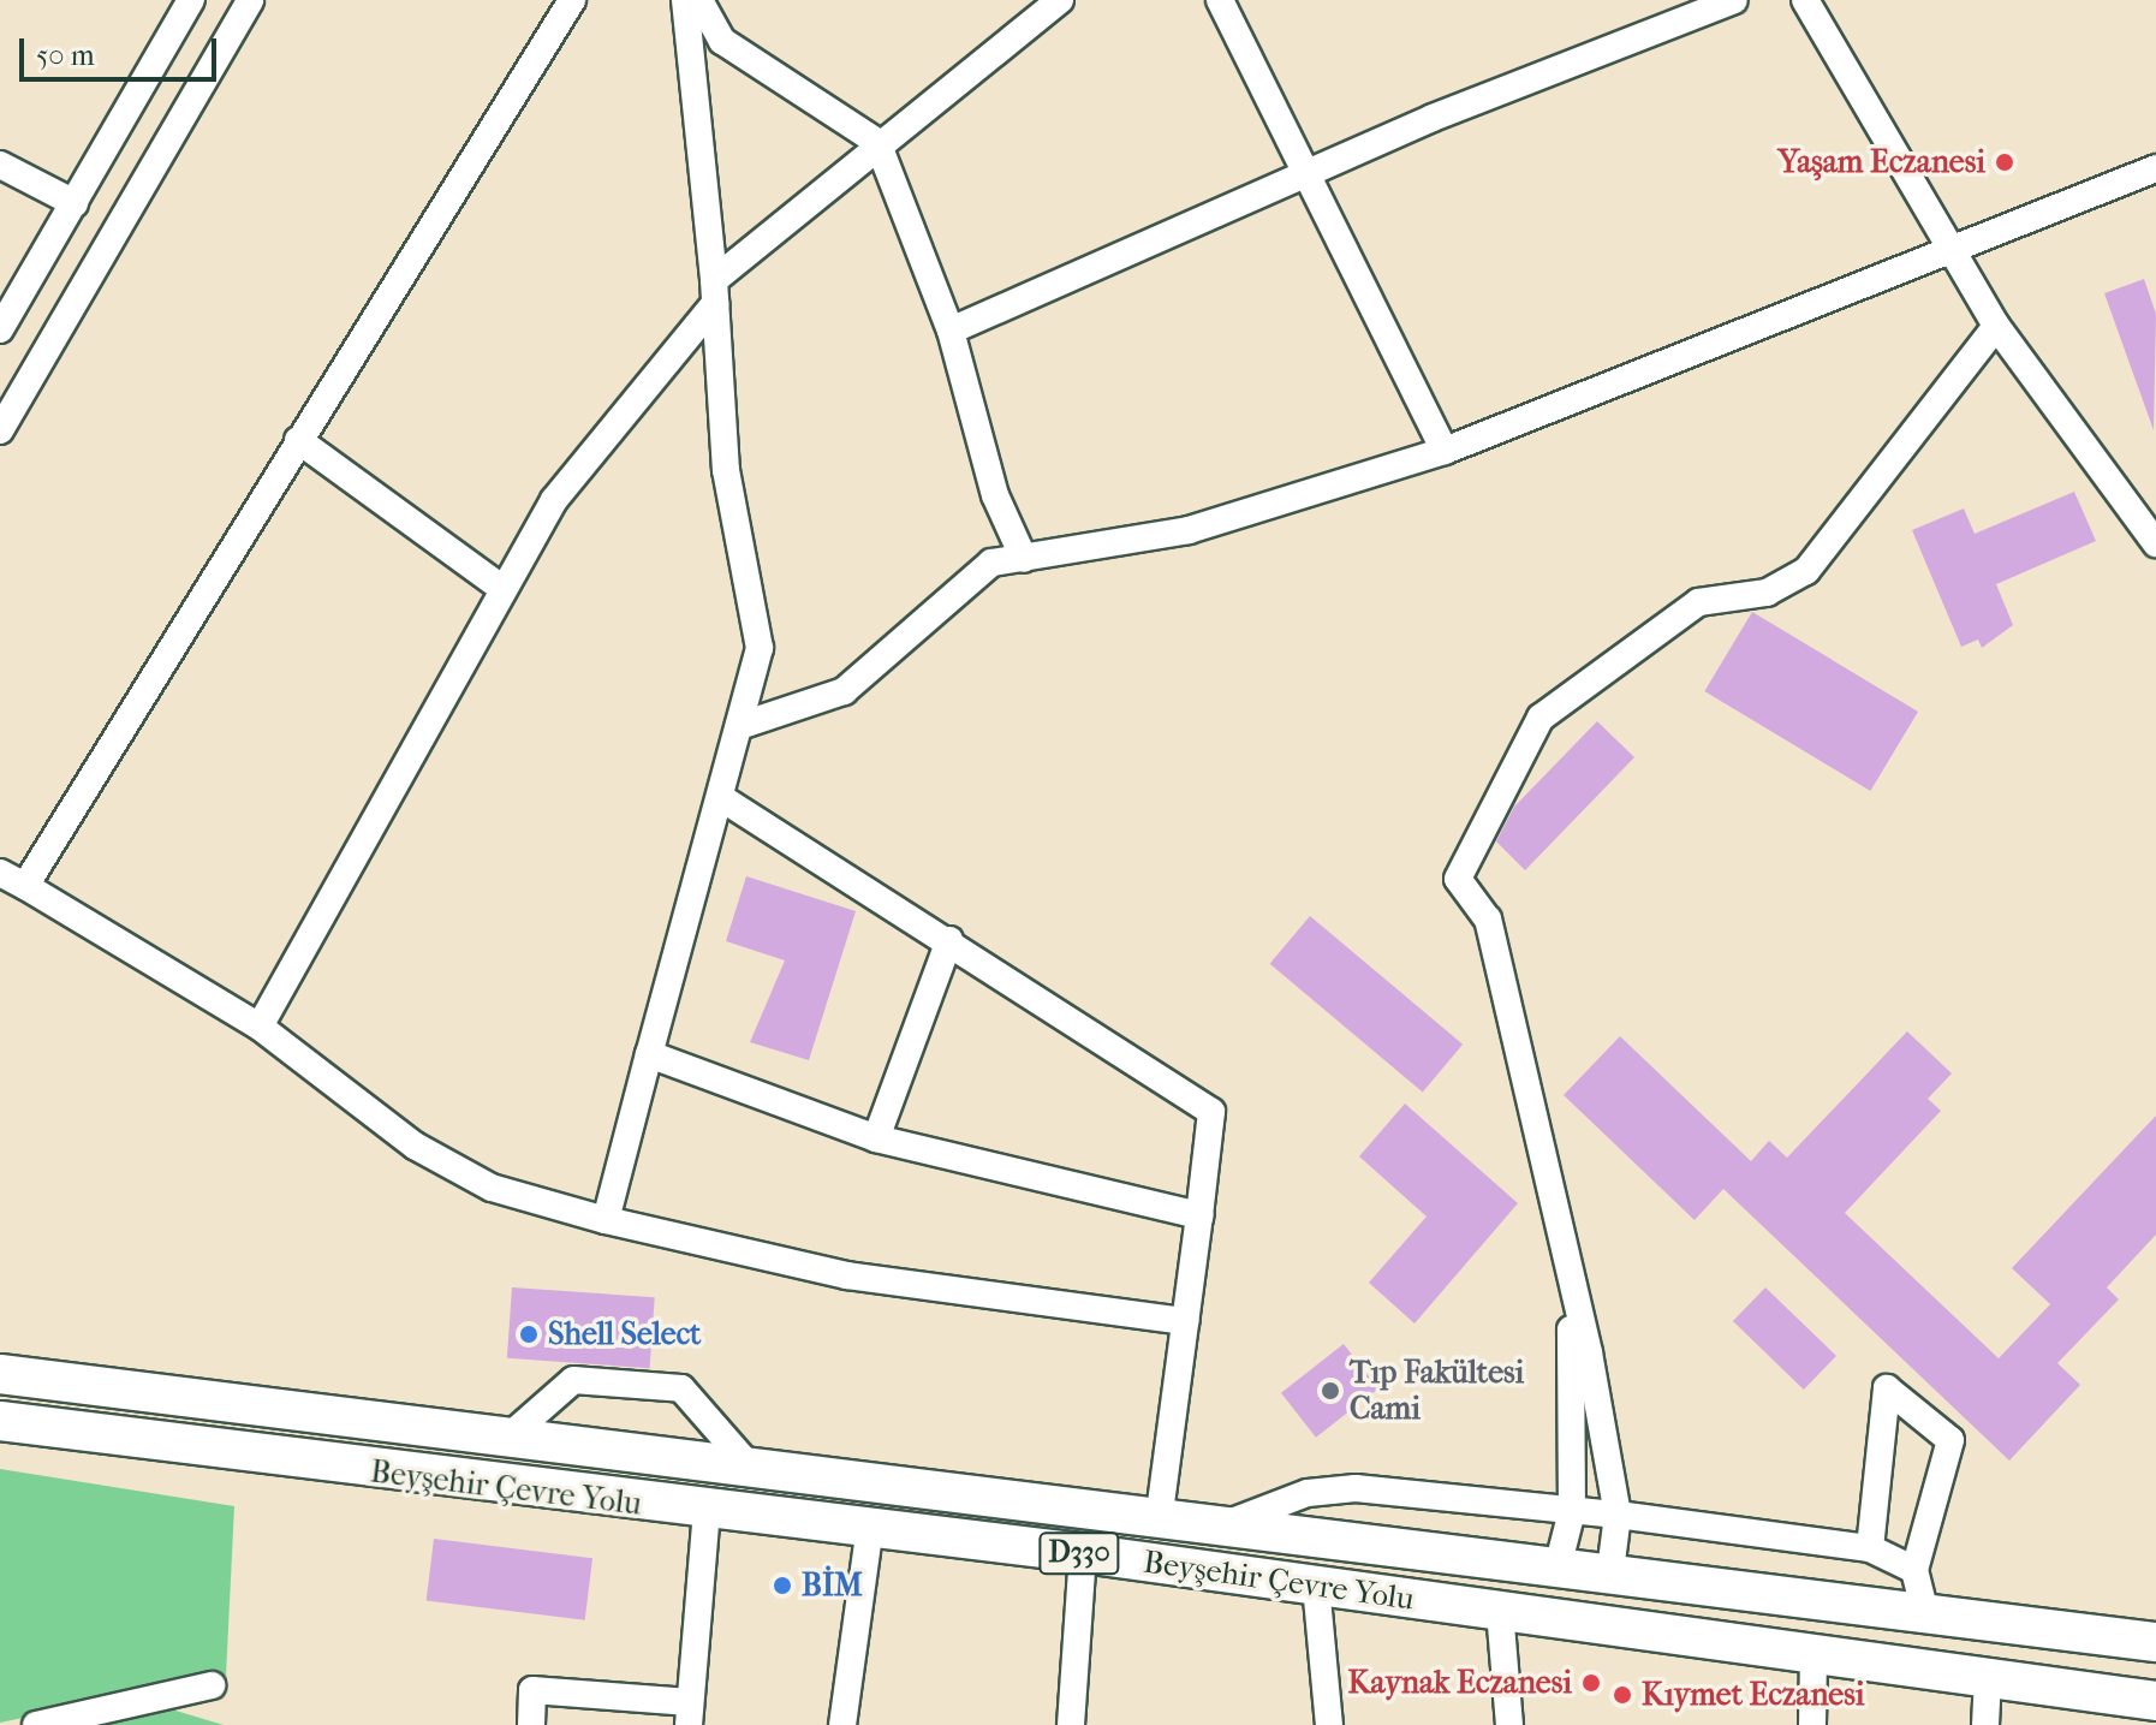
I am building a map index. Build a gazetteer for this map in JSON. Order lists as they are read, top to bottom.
{
  "streets": {
    "highway": ["Beyşehir Çevre Yolu", "D330"]
  },
  "places": [
    "Yaşam Eczanesi",
    "Shell Select",
    "Tıp Fakültesi Cami",
    "BİM",
    "Kaynak Eczanesi",
    "Kıymet Eczanesi"
  ],
  "scale_bar": "50 m"
}
